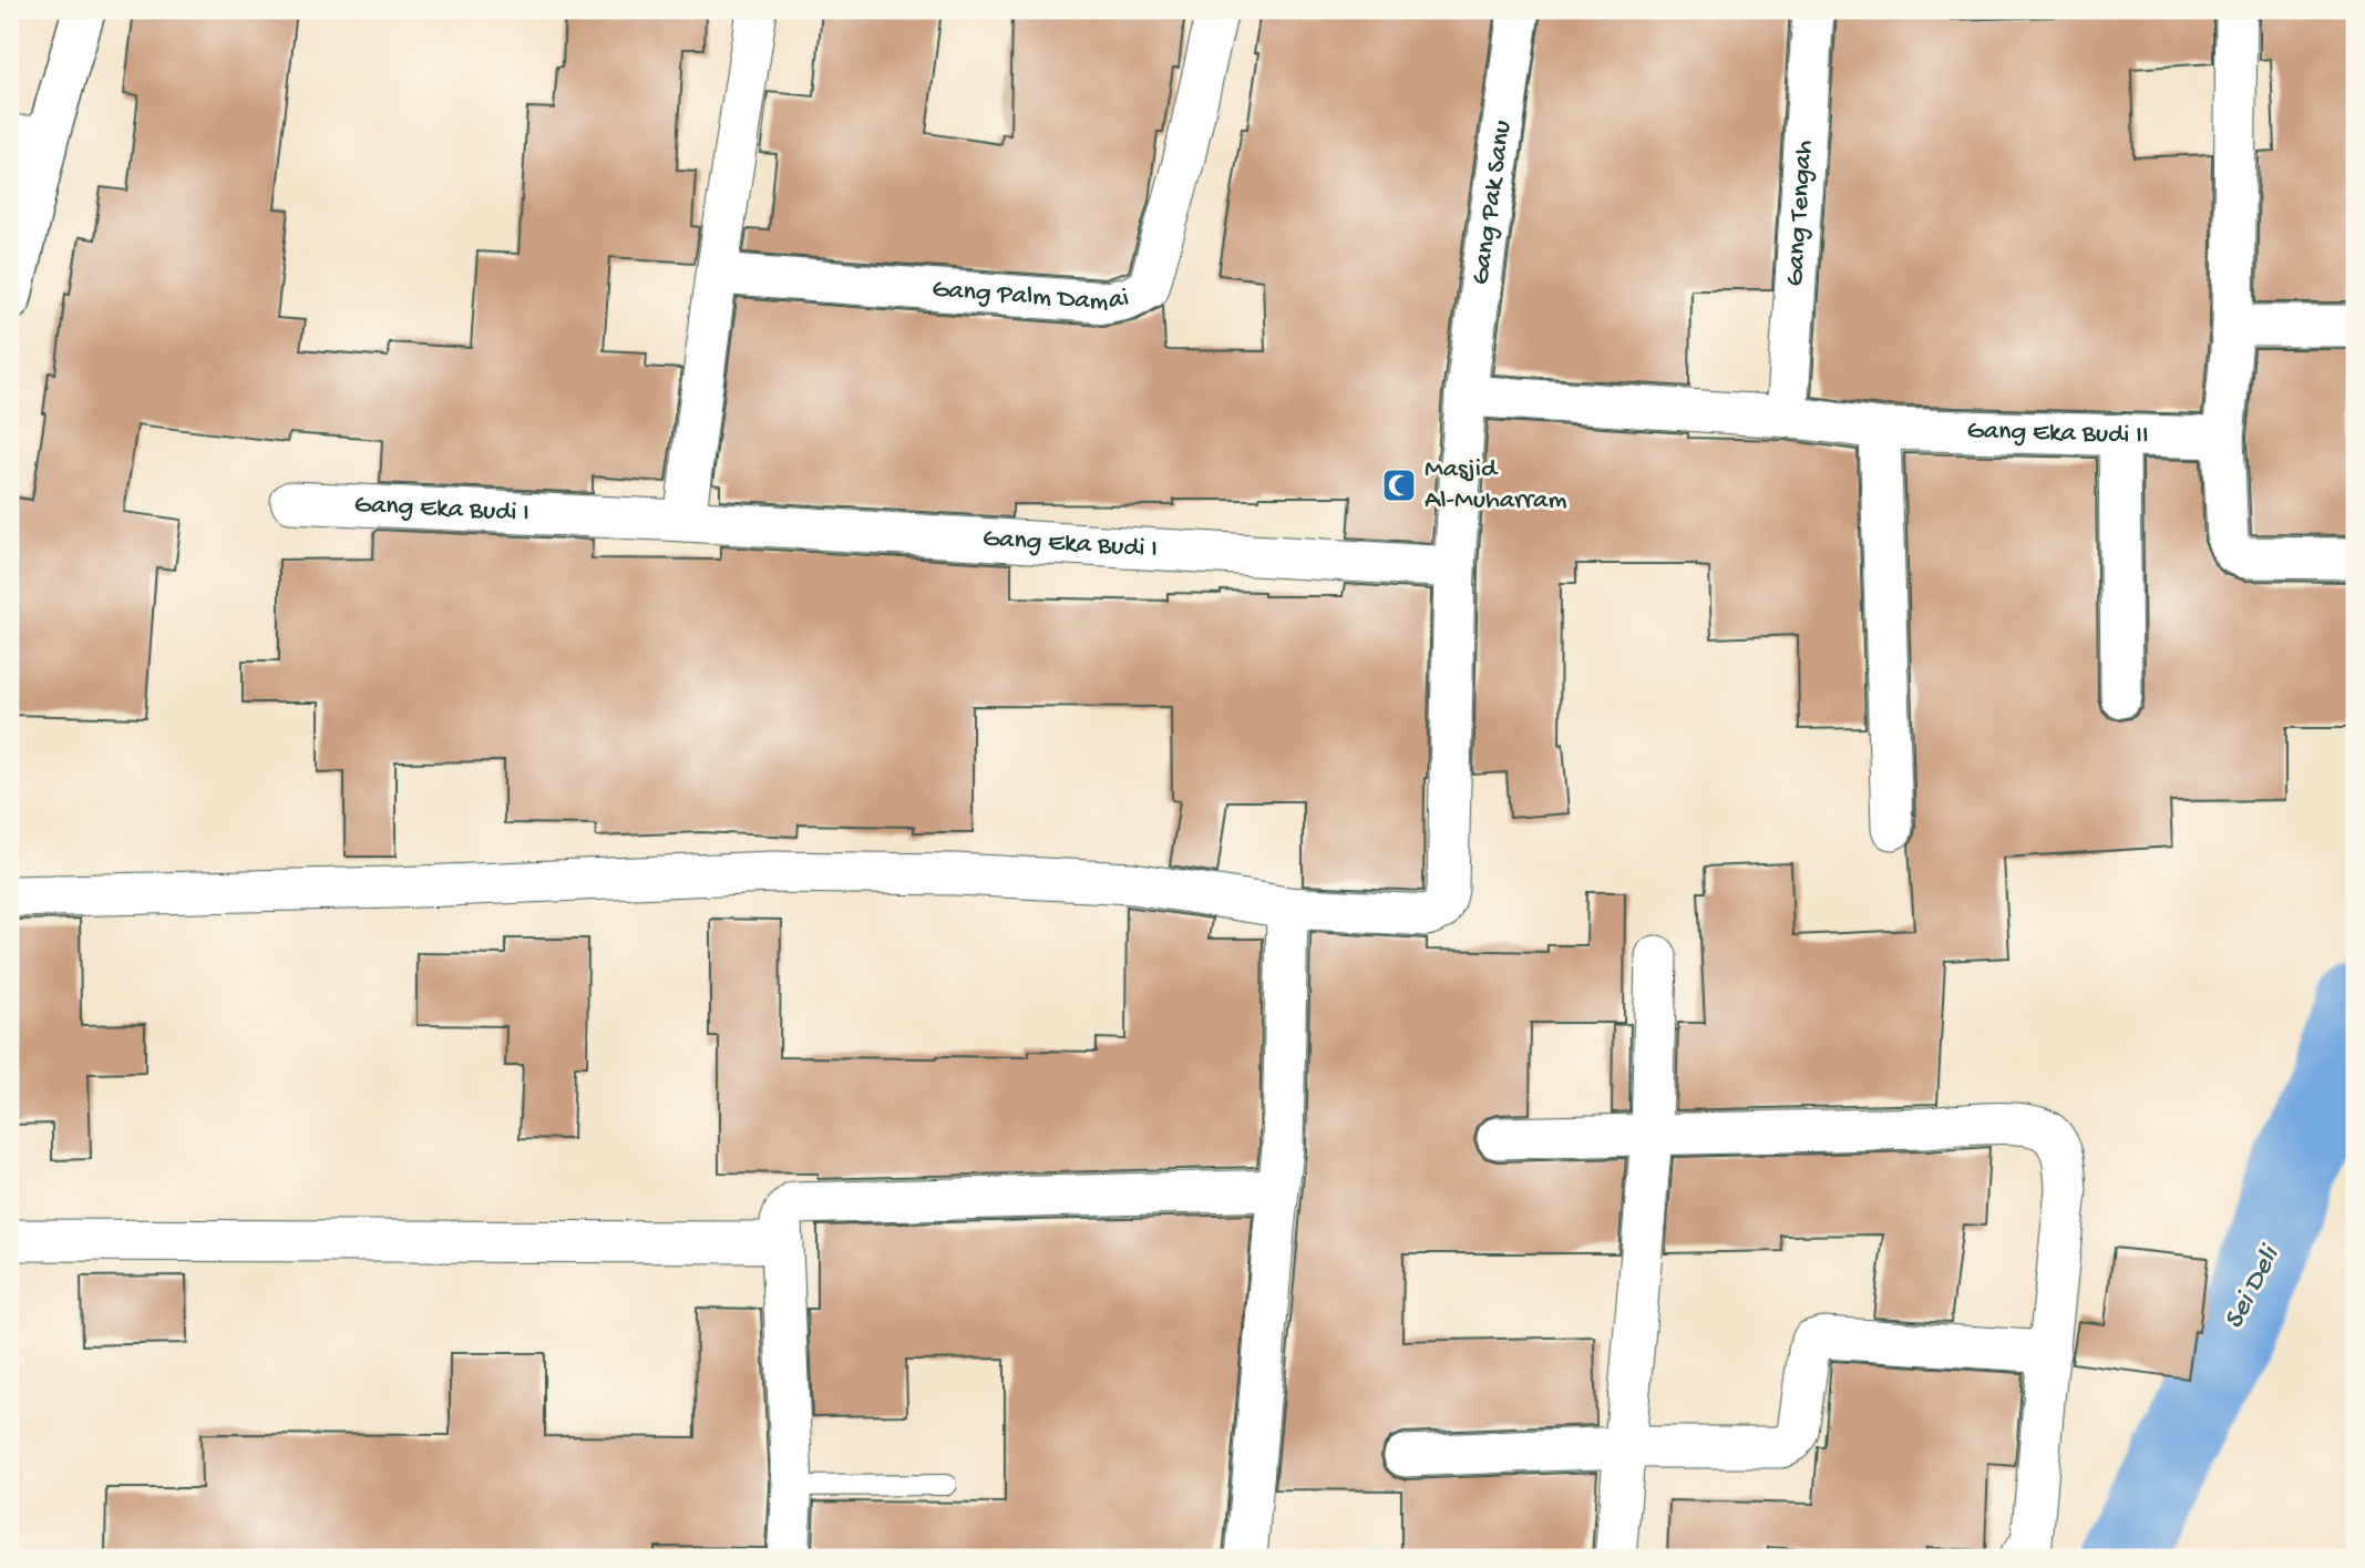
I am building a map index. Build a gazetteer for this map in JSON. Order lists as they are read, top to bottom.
{
  "streets": {
    "street": [
      "Gang Pak Sanu",
      "Gang Tengah",
      "Gang Palm Damai",
      "Gang Eka Budi II",
      "Gang Eka Budi I"
    ]
  },
  "crossings": [
    ["Gang Pak Sanu", "Gang Eka Budi II"],
    ["Gang Pak Sanu", "Gang Eka Budi I"],
    ["Gang Tengah", "Gang Eka Budi II"]
  ],
  "water": ["Sei Deli"],
  "places": {
    "mosque": ["Masjid Al-Muharram"]
  }
}
